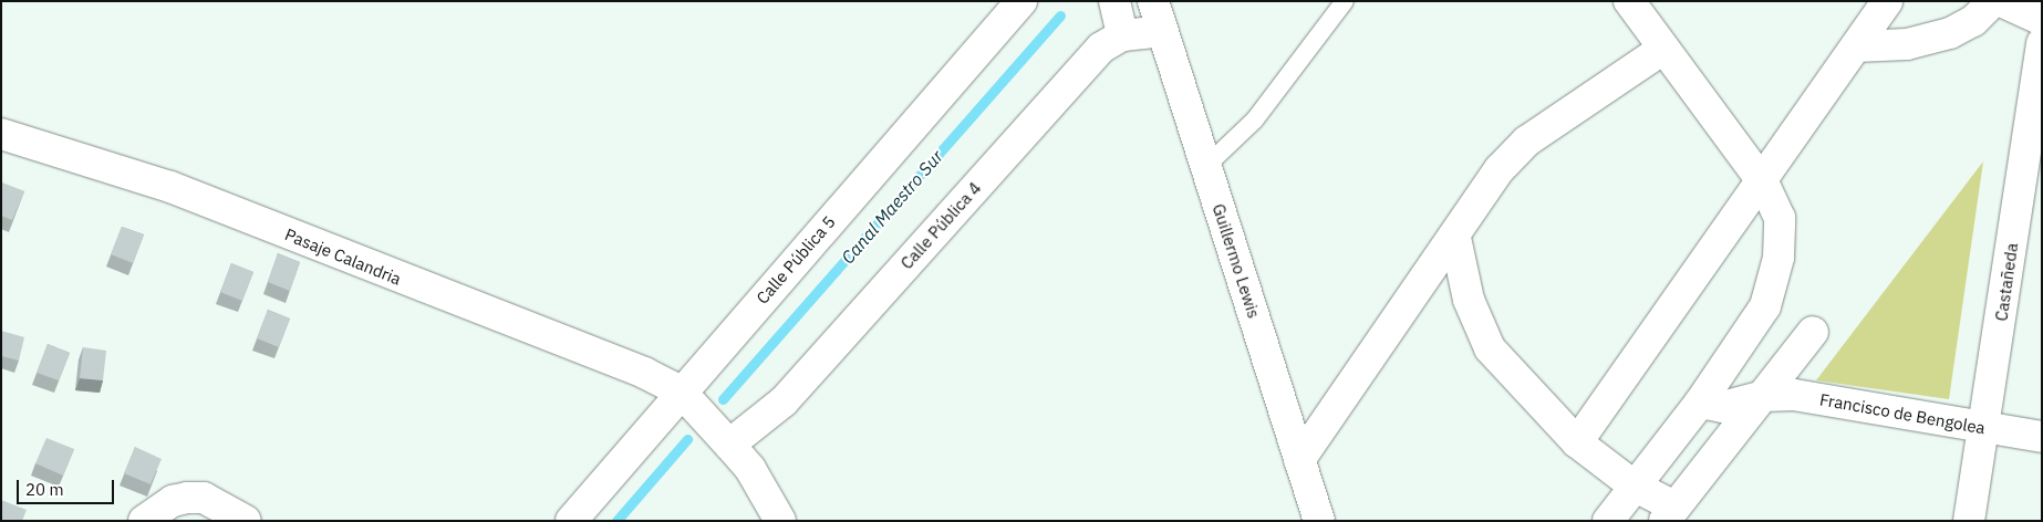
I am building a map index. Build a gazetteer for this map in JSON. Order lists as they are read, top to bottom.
{
  "streets": {
    "street": [
      "Calle Pública 4",
      "Pasaje Calandria",
      "Calle Pública 5",
      "Guillermo Lewis",
      "Castañeda",
      "Francisco de Bengolea"
    ]
  },
  "crossings": [
    ["Calle Pública 4", "Guillermo Lewis"],
    ["Pasaje Calandria", "Calle Pública 5"],
    ["Castañeda", "Francisco de Bengolea"]
  ],
  "water": ["Canal Maestro Sur"],
  "scale_bar": "20 m"
}
